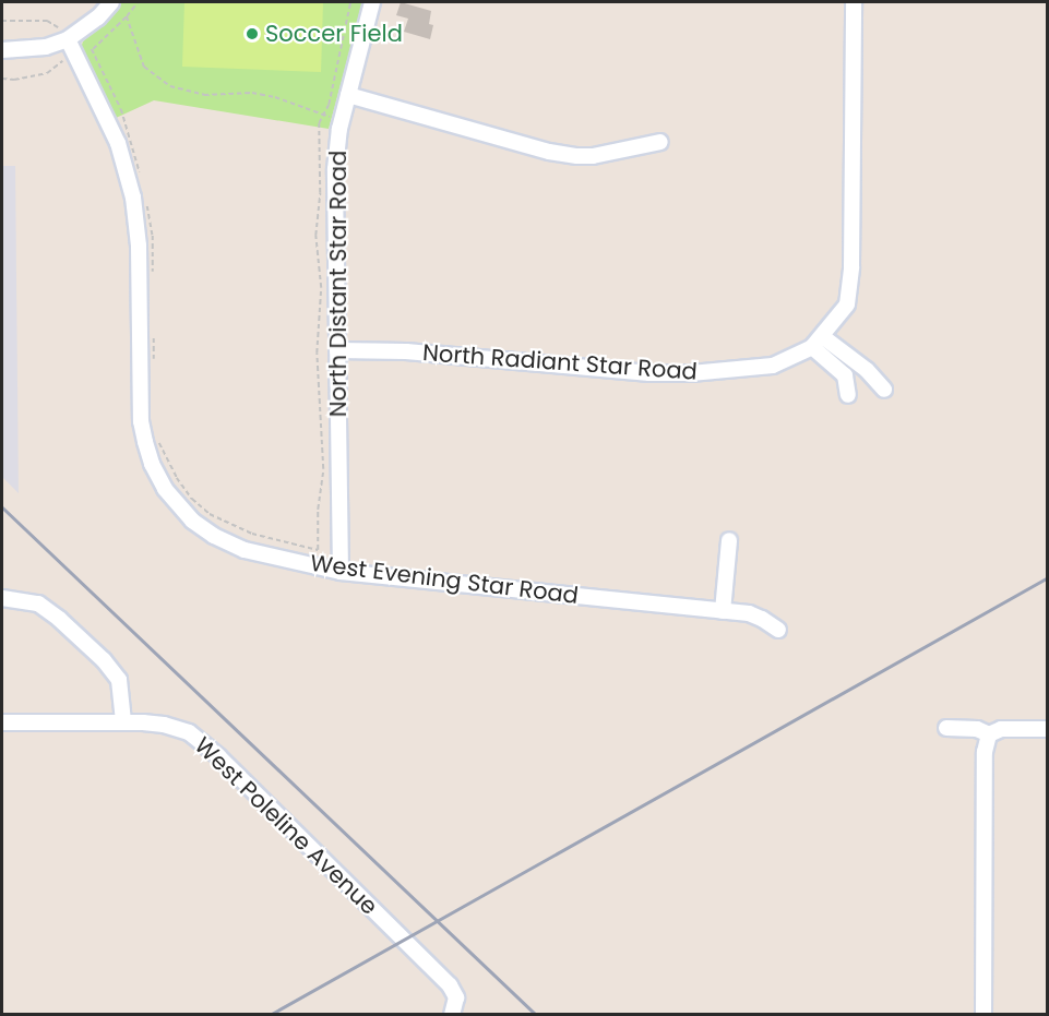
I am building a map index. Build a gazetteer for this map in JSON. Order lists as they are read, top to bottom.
{
  "streets": {
    "street": [
      "North Distant Star Road",
      "North Radiant Star Road",
      "West Evening Star Road",
      "West Poleline Avenue"
    ]
  },
  "crossings": [
    ["North Distant Star Road", "North Radiant Star Road"],
    ["North Distant Star Road", "West Evening Star Road"]
  ],
  "places": ["Soccer Field"]
}
